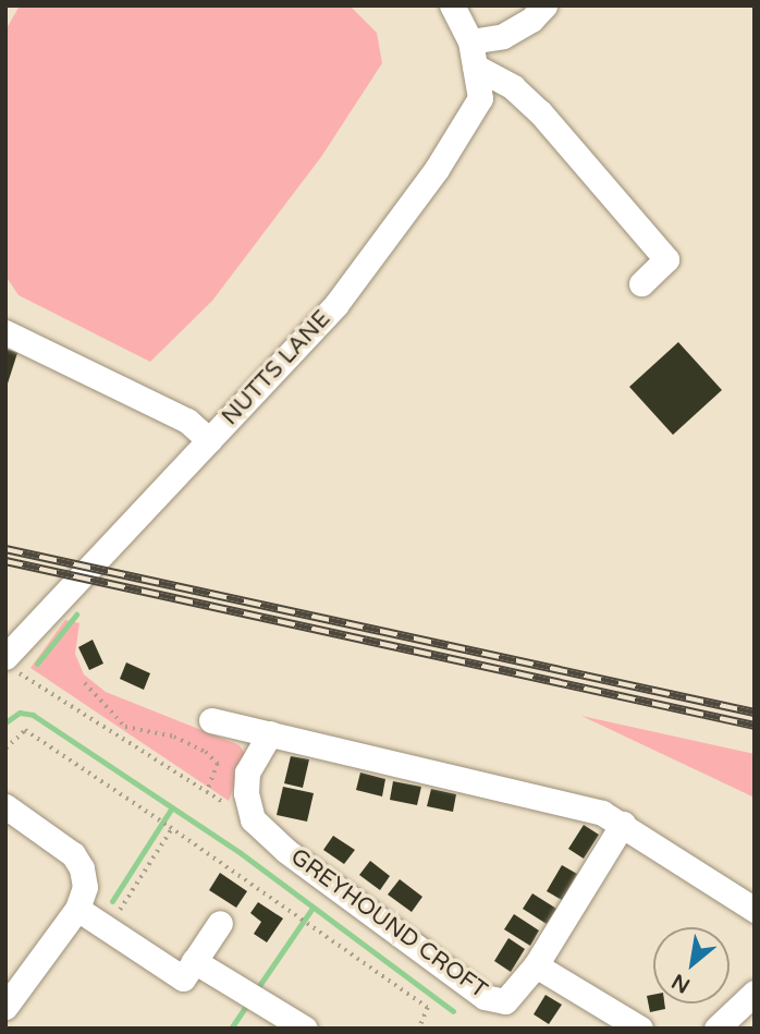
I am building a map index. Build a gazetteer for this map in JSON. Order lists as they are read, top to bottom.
{
  "streets": {
    "street": ["NUTTS LANE", "GREYHOUND CROFT"]
  },
  "north": "bottom left"
}
